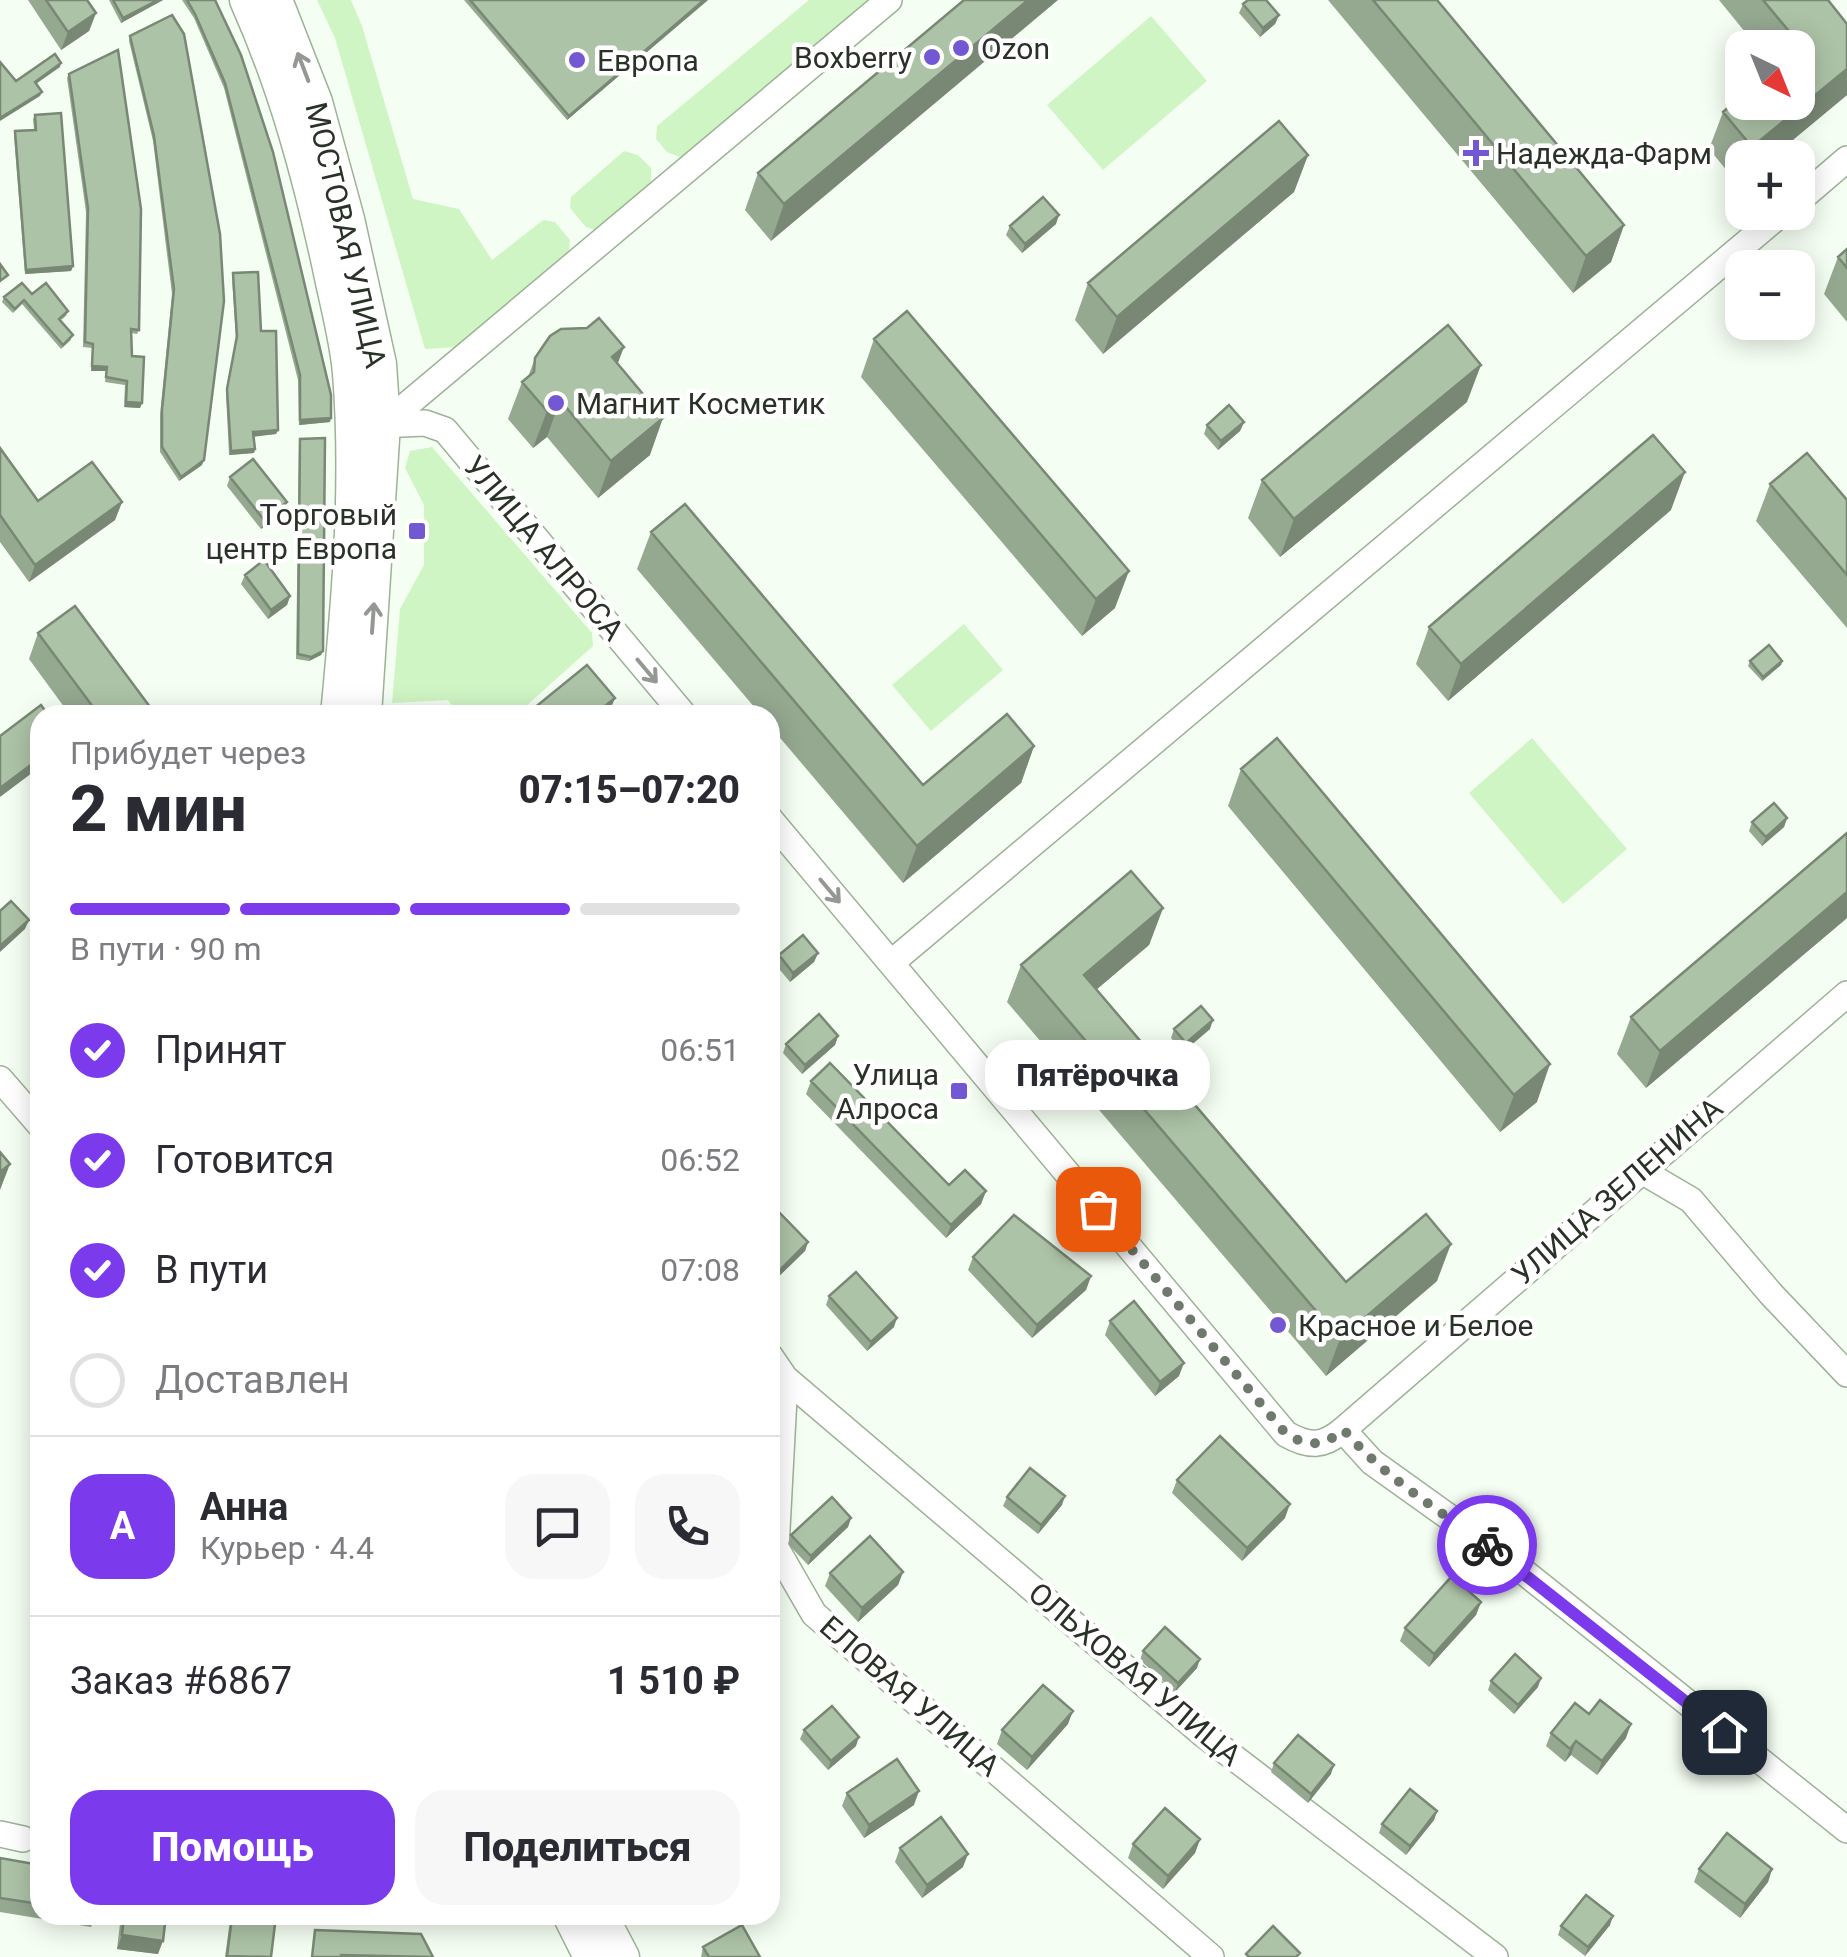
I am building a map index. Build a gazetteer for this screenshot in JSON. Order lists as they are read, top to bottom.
{
  "streets": {
    "main road": ["МОСТОВАЯ УЛИЦА"],
    "street": [
      "УЛИЦА АЛРОСА",
      "УЛИЦА ЗЕЛЕНИНА",
      "ОЛЬХОВАЯ УЛИЦА",
      "ЕЛОВАЯ УЛИЦА"
    ]
  },
  "crossings": [
    ["МОСТОВАЯ УЛИЦА", "УЛИЦА АЛРОСА"]
  ],
  "one_way": ["УЛИЦА АЛРОСА"],
  "places": {
    "other": [
      "Ozon",
      "Boxberry",
      "Европа",
      "Магнит Косметик",
      "Пятёрочка",
      "Красное и Белое"
    ],
    "health": ["Надежда-Фарм"],
    "transit": ["Торговый центр Европа", "Улица Алроса"]
  },
  "north": "bottom right",
  "page": {
    "map_buttons": ["+", "−"],
    "heading": ["2 мин", "Прибудет через", "07:15–07:20"],
    "panel": [
      "Анна",
      "Курьер · 4.4",
      "Заказ #6867",
      "1 510 ₽"
    ],
    "bar": "В пути · 90 m",
    "list": [
      ["Принят", "06:51"],
      ["Готовится", "06:52"],
      ["В пути", "07:08"],
      "Доставлен"
    ],
    "bubble": "Пятёрочка",
    "round": "А",
    "buttons": ["Помощь", "Поделиться"]
  }
}
